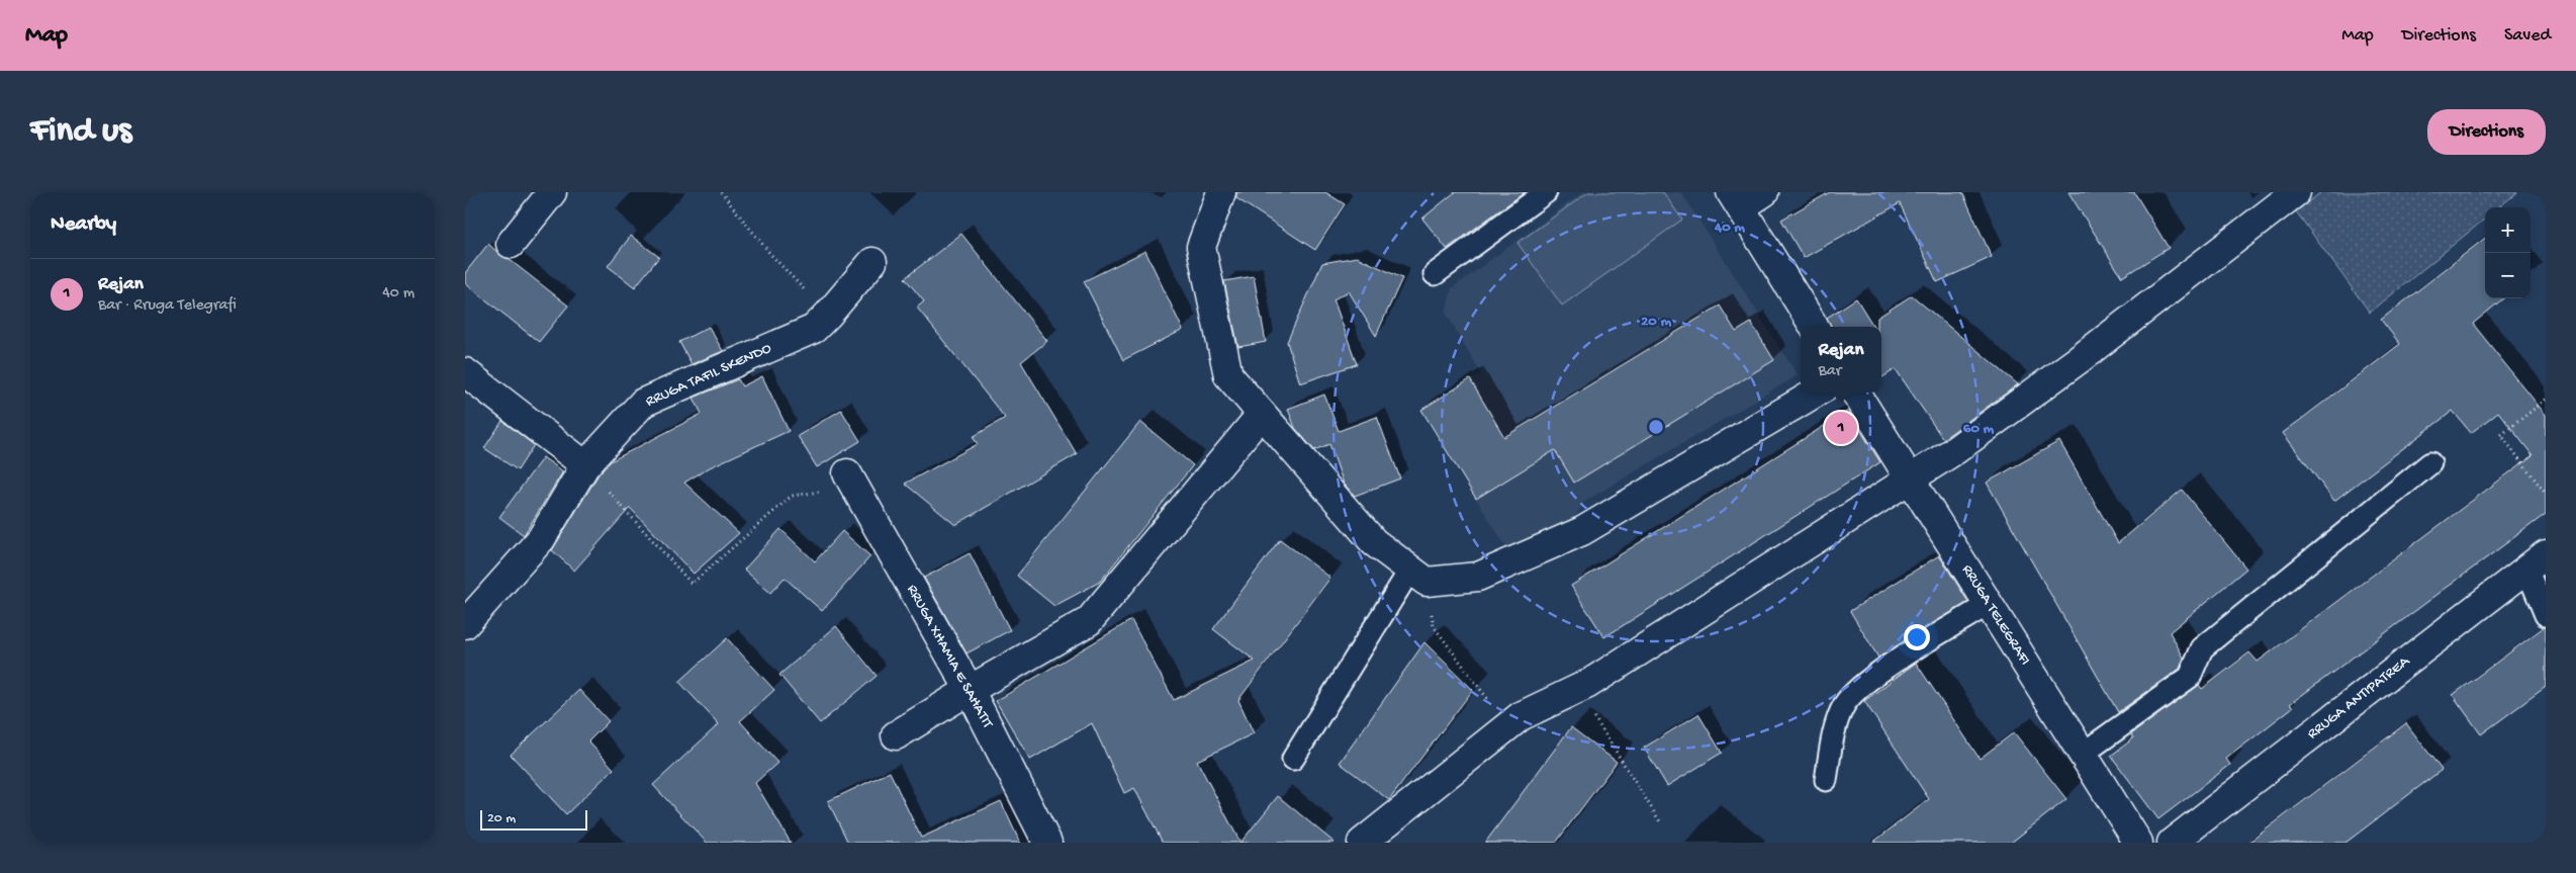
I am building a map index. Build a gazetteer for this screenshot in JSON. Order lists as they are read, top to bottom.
{
  "streets": {
    "street": [
      "RRUGA TAFIL SKENDO",
      "RRUGA TELEGRAFI",
      "RRUGA XHAMIA E SAHATIT",
      "RRUGA ANTIPATREA"
    ]
  },
  "scale_bar": "20 m",
  "page": {
    "header": "Map",
    "nav": ["Map", "Directions", "Saved"],
    "buttons": "Directions",
    "title": "Find us",
    "heading": "Nearby",
    "map_buttons": ["+", "−"],
    "list": [
      {
        "mark": "1",
        "name": "Rejan",
        "note": "Bar · Rruga Telegrafi",
        "value": "40 m"
      }
    ],
    "popup": ["Rejan", "Bar"],
    "pins": "1",
    "scale": "20 m"
  },
  "rings": ["40 m", "20 m", "60 m"]
}
